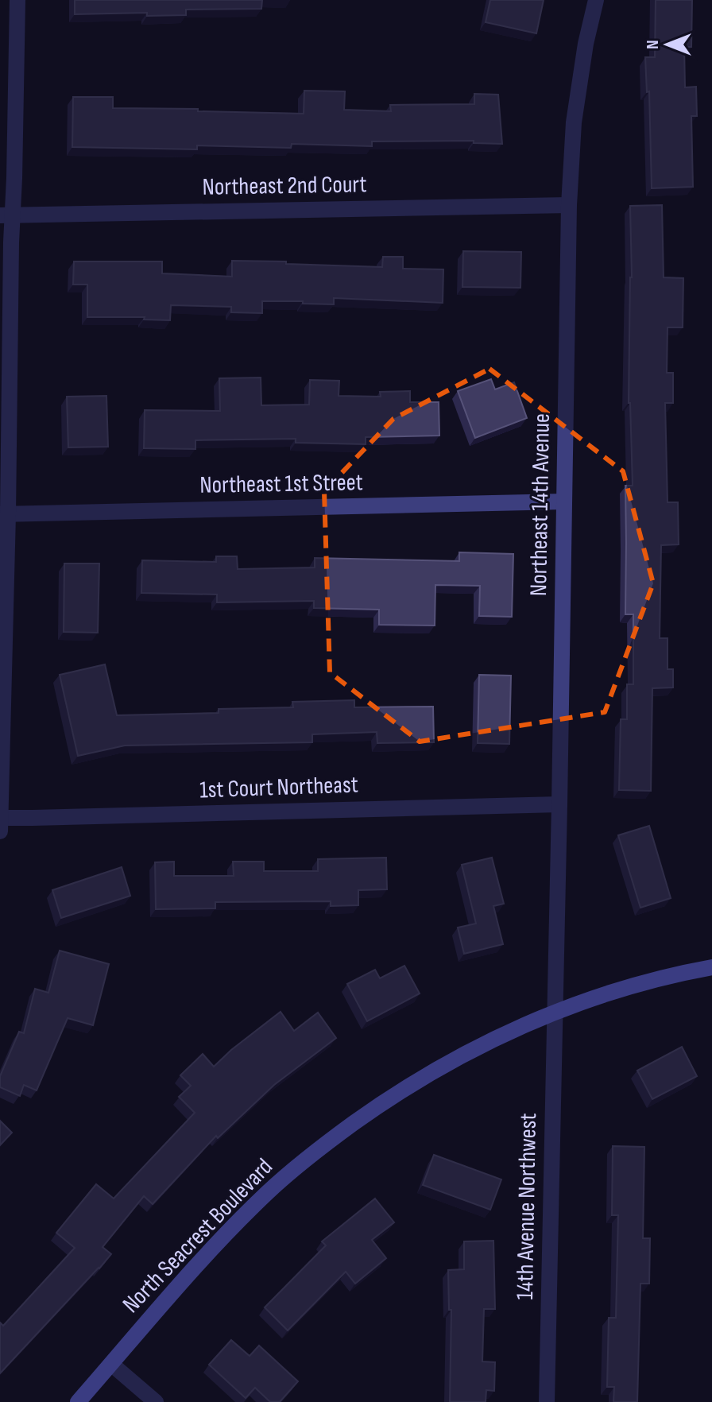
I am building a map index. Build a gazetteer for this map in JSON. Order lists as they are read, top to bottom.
{
  "streets": {
    "street": [
      "Northeast 2nd Court",
      "Northeast 1st Street",
      "Northeast 14th Avenue",
      "1st Court Northeast",
      "14th Avenue Northwest",
      "North Seacrest Boulevard"
    ]
  },
  "crossings": [
    ["Northeast 2nd Court", "Northeast 14th Avenue"],
    ["Northeast 1st Street", "Northeast 14th Avenue"],
    ["Northeast 14th Avenue", "1st Court Northeast"],
    ["Northeast 14th Avenue", "14th Avenue Northwest"],
    ["Northeast 14th Avenue", "North Seacrest Boulevard"],
    ["14th Avenue Northwest", "North Seacrest Boulevard"]
  ],
  "north": "left"
}
